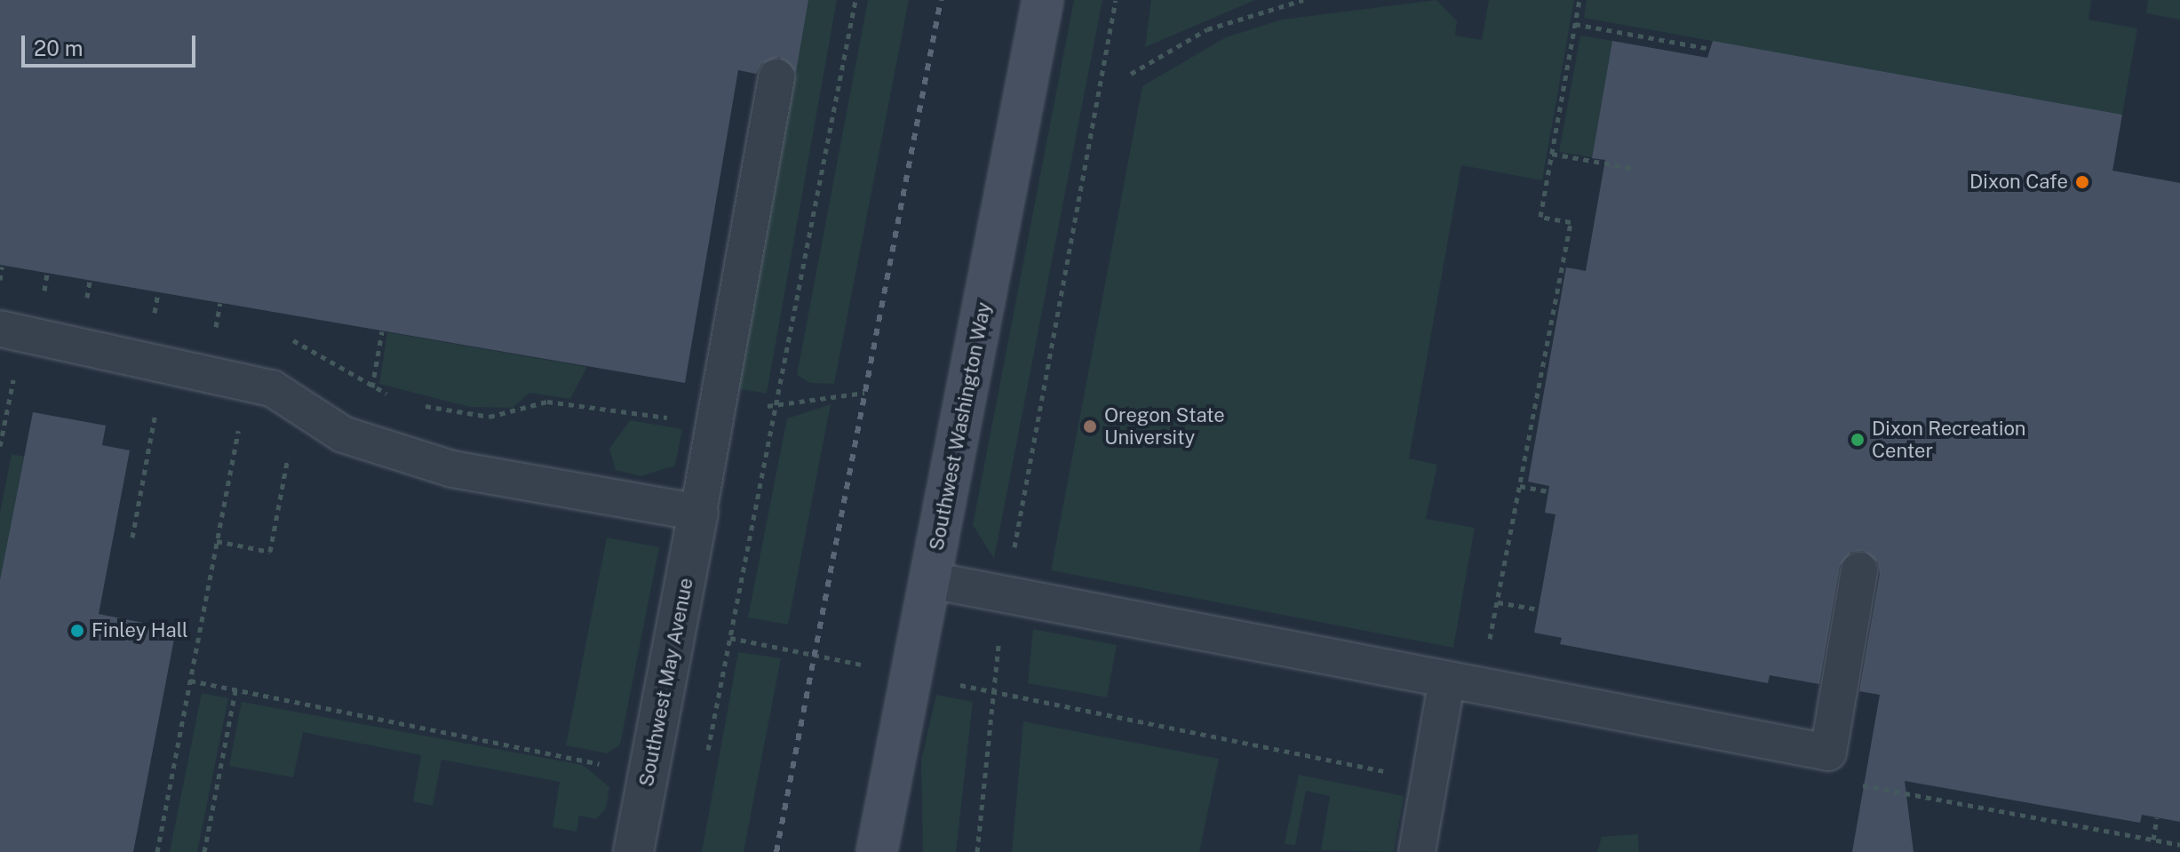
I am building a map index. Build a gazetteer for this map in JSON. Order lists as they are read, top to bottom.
{
  "streets": {
    "street": ["Southwest Washington Way", "Southwest May Avenue"]
  },
  "places": [
    "Dixon Cafe",
    "Oregon State University",
    "Dixon Recreation Center",
    "Finley Hall"
  ],
  "scale_bar": "20 m"
}
